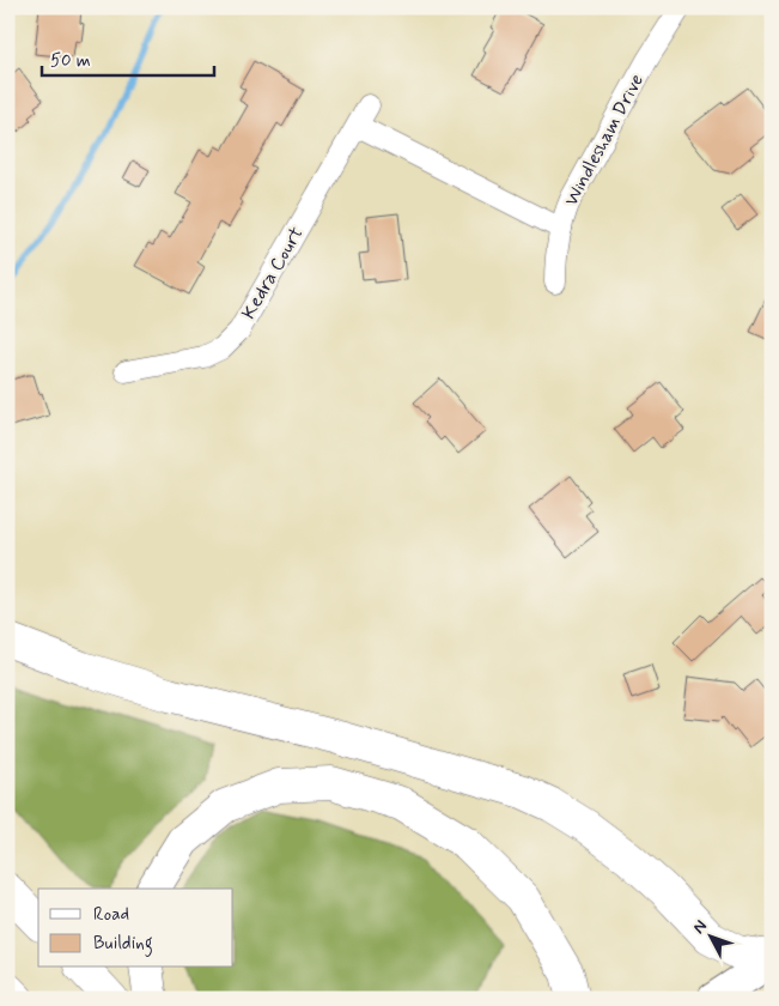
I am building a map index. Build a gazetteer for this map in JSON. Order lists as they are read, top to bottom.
{
  "streets": {
    "street": ["Windlesham Drive", "Kedra Court"]
  },
  "legend": ["Road", "Building"],
  "scale_bar": "50 m",
  "north": "top left"
}
